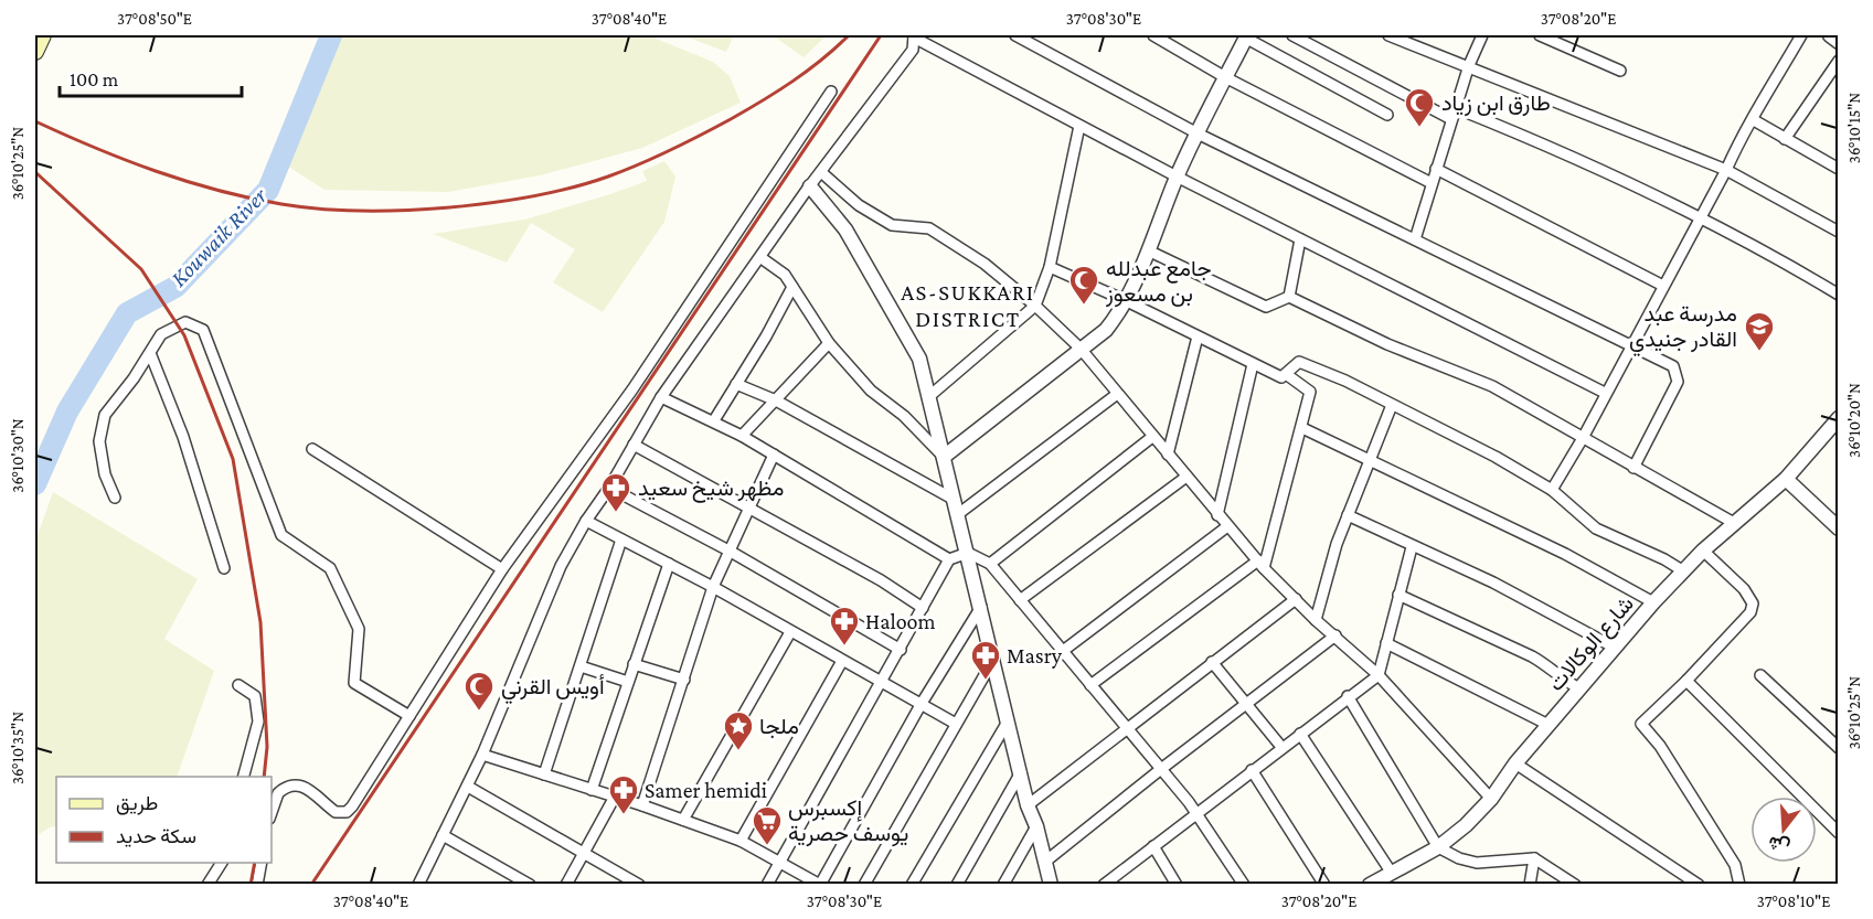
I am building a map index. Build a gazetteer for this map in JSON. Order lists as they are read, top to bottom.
{
  "streets": {
    "street": ["شارع الوكالات"]
  },
  "districts": ["AS-SUKKARI DISTRICT"],
  "water": ["Kouwaik River"],
  "places": {
    "mosque": ["طارق ابن زياد", "جامع عبدلله بن مسعوز", "أويس القرني"],
    "school or university": ["مدرسة عبد القادر جنيدي"],
    "pharmacy": [
      "مظهر شيخ سعيد",
      "Haloom",
      "Masry",
      "Samer hemidi"
    ],
    "place": ["ملجا"],
    "supermarket": ["إكسبرس يوسف حصرية"]
  },
  "legend": ["طريق", "سكة حديد"],
  "scale_bar": "100 m",
  "north": "bottom",
  "coordinates": [
    "37°08'50\"E",
    "37°08'40\"E",
    "37°08'30\"E",
    "37°08'20\"E",
    "36°10'15\"N",
    "36°10'25\"N",
    "36°10'20\"N",
    "36°10'30\"N",
    "36°10'35\"N",
    "37°08'10\"E"
  ]
}
